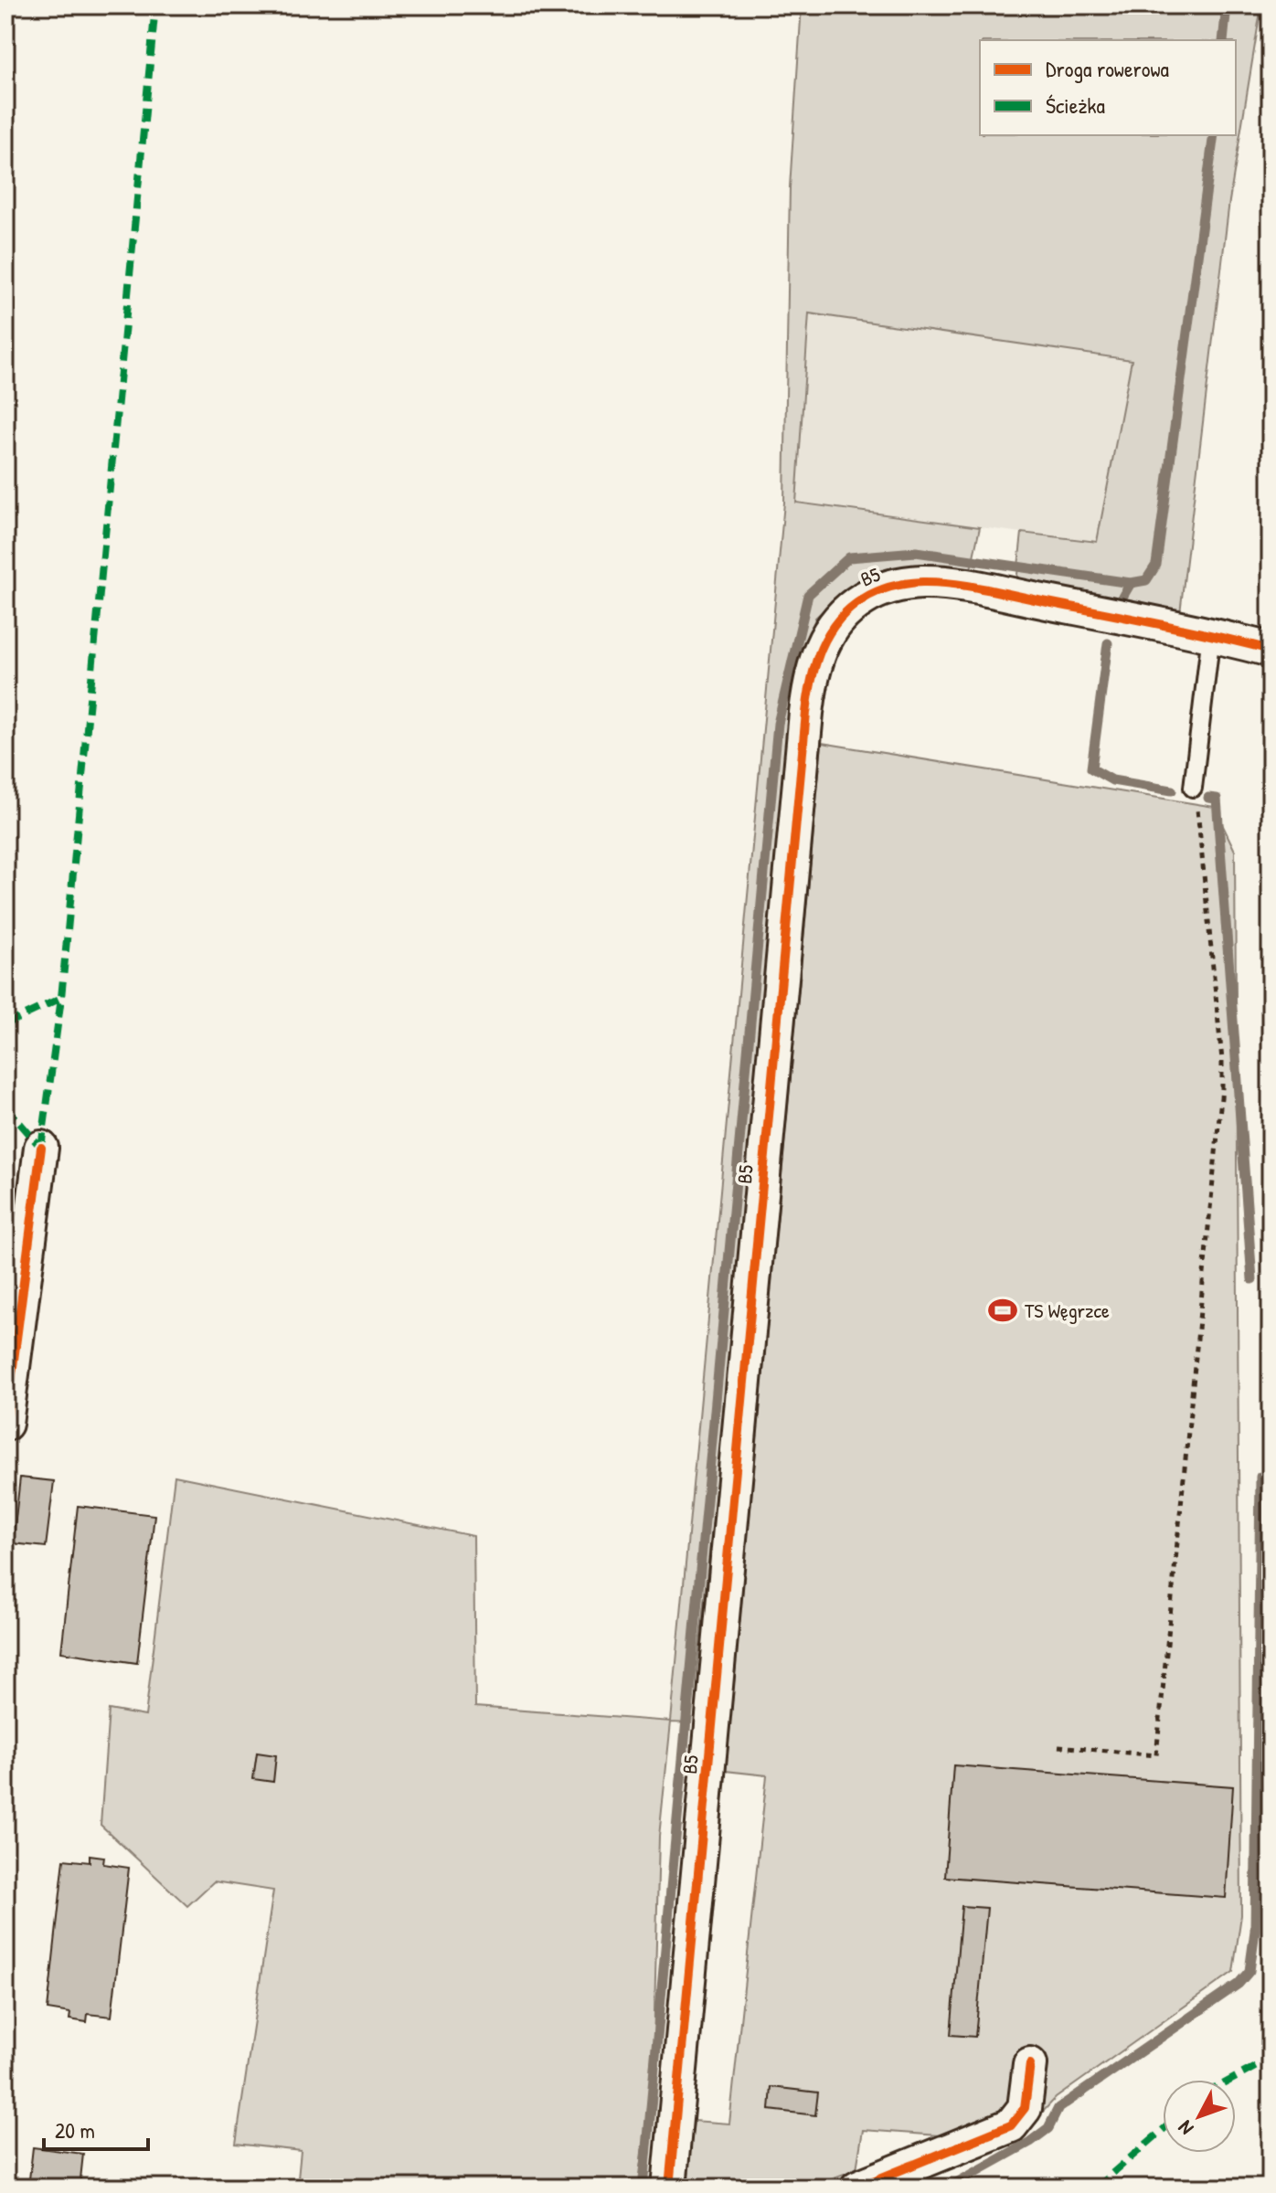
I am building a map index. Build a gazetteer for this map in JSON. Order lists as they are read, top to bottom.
{
  "streets": {
    "street": ["B5"]
  },
  "places": {
    "sports": ["TS Węgrzce"]
  },
  "legend": ["Droga rowerowa", "Ścieżka"],
  "scale_bar": "20 m",
  "north": "bottom left"
}
